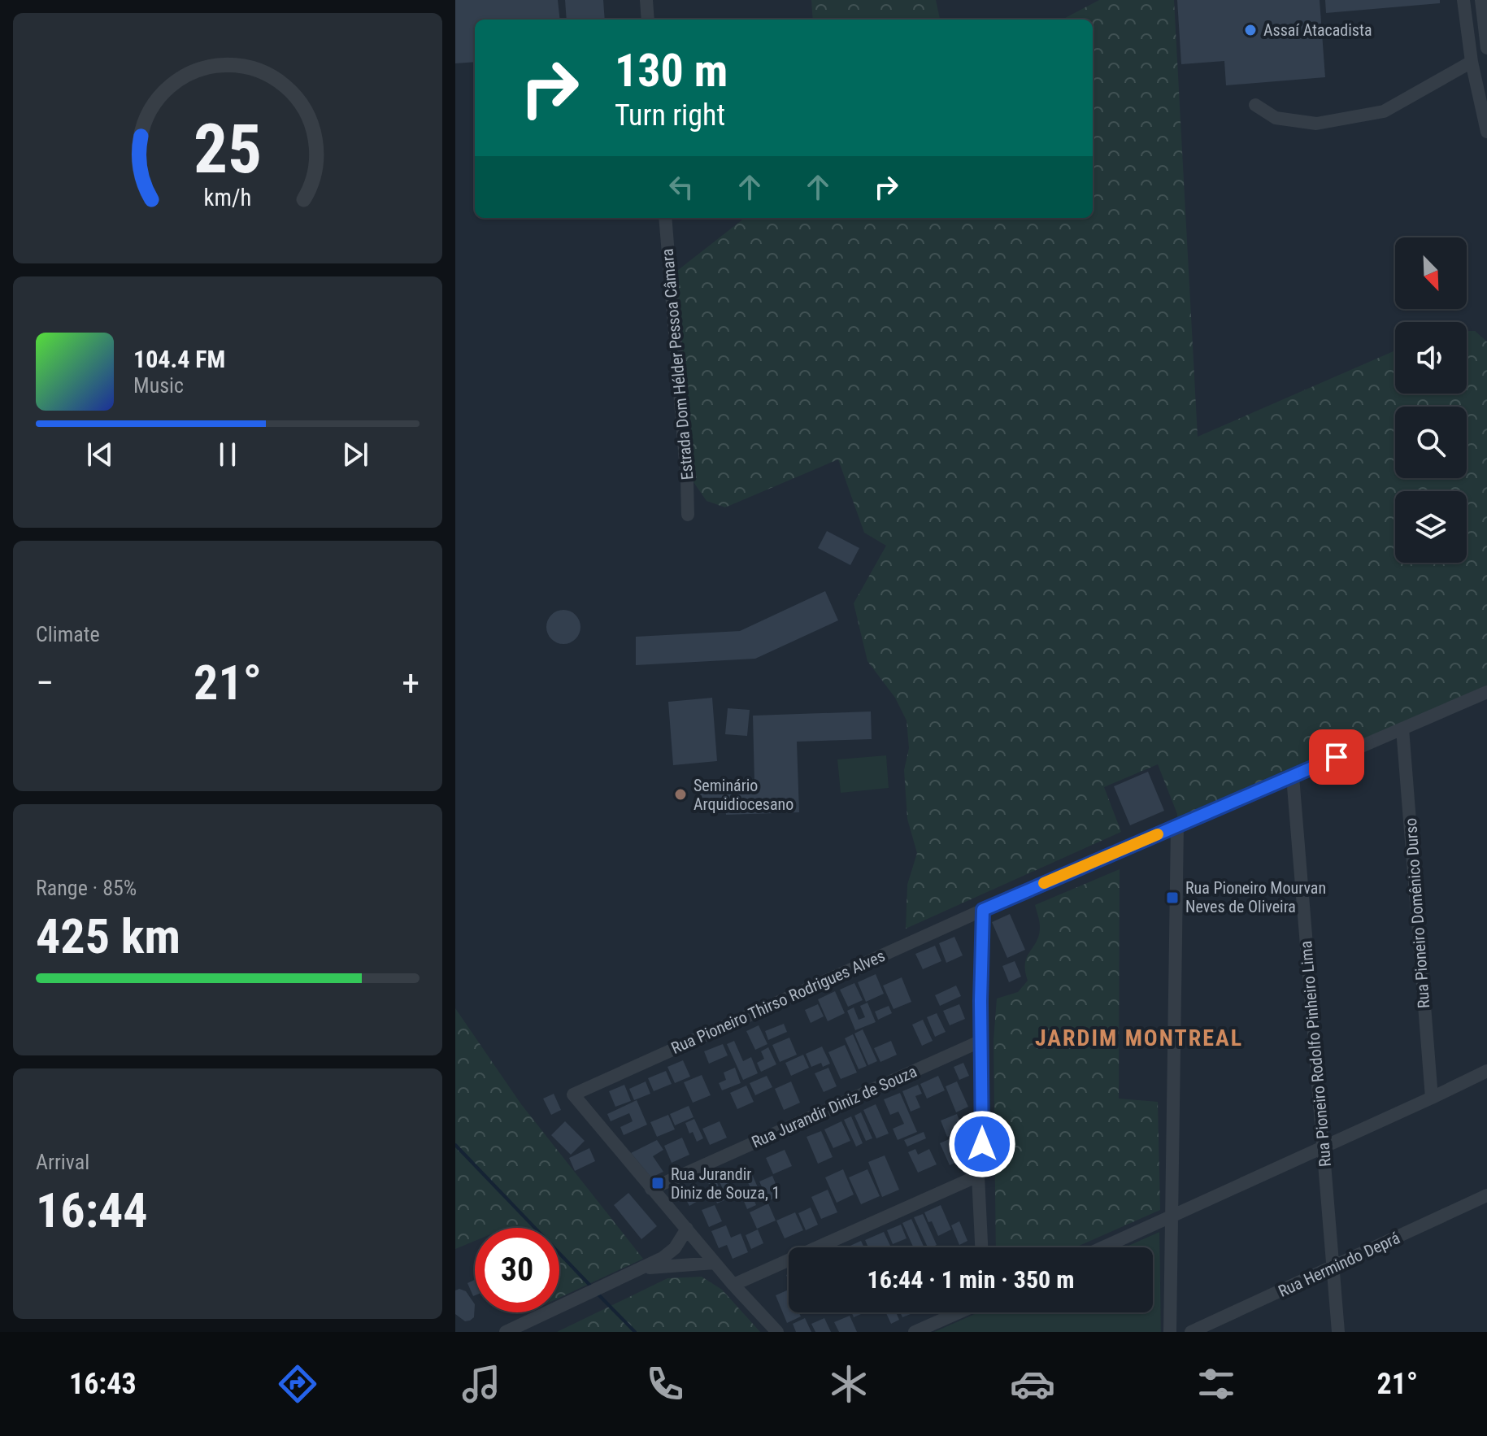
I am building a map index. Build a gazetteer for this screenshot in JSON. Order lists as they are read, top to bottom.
{
  "streets": {
    "street": [
      "Estrada Dom Hélder Pessoa Câmara",
      "Rua Pioneiro Domênico Durso",
      "Rua Pioneiro Thirso Rodrigues Alves",
      "Rua Pioneiro Rodolfo Pinheiro Lima",
      "Rua Jurandir Diniz de Souza",
      "Rua Hermindo Deprá"
    ]
  },
  "crossings": [
    ["Rua Pioneiro Domênico Durso", "Rua Pioneiro Thirso Rodrigues Alves"],
    ["Rua Pioneiro Thirso Rodrigues Alves", "Rua Pioneiro Rodolfo Pinheiro Lima"],
    ["Rua Pioneiro Thirso Rodrigues Alves", "Rua Jurandir Diniz de Souza"],
    ["Rua Pioneiro Rodolfo Pinheiro Lima", "Rua Hermindo Deprá"]
  ],
  "districts": ["JARDIM MONTREAL"],
  "places": {
    "other": ["Assaí Atacadista", "Seminário Arquidiocesano"],
    "transit": ["Rua Pioneiro Mourvan Neves de Oliveira", "Rua Jurandir Diniz de Souza, 1"]
  },
  "north": "bottom right",
  "page": {
    "turn": ["130 m", "Turn right"],
    "song": ["104.4 FM", "Music"],
    "tile": [
      "Climate",
      ["Range · 85%", "425 km"],
      ["Arrival", "16:44"]
    ],
    "heat": ["−", "21°", "+"],
    "limit": "30",
    "trip": "16:44 · 1 min · 350 m",
    "tabs": ["16:43", "21°"],
    "gauge": ["25", "km/h"]
  }
}
